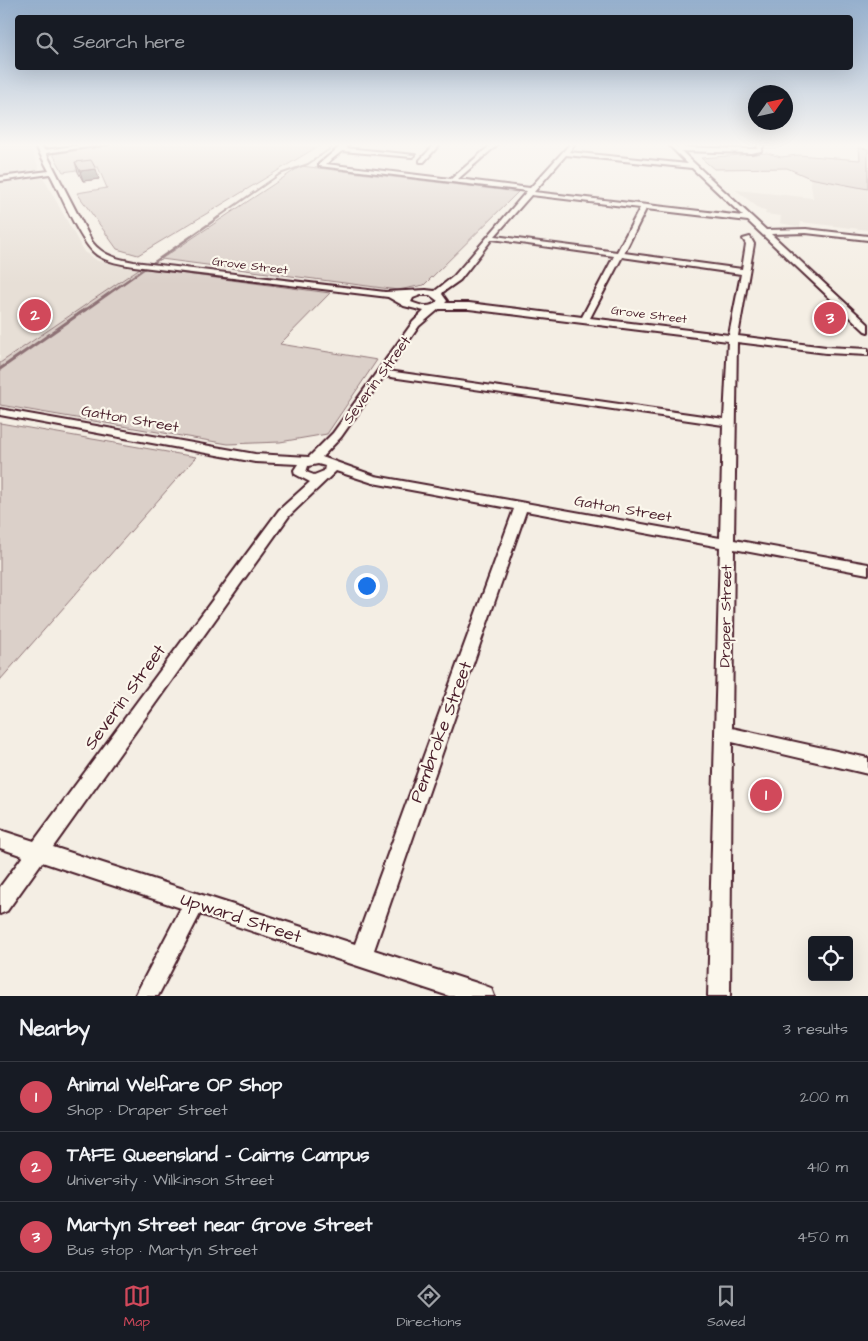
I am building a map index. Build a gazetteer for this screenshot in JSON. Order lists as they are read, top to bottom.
{
  "streets": {
    "street": [
      "Grove Street",
      "Severin Street",
      "Gatton Street",
      "Draper Street",
      "Pembroke Street",
      "Upward Street"
    ]
  },
  "crossings": [
    ["Grove Street", "Severin Street"],
    ["Grove Street", "Draper Street"],
    ["Severin Street", "Gatton Street"],
    ["Severin Street", "Upward Street"],
    ["Gatton Street", "Draper Street"],
    ["Gatton Street", "Pembroke Street"],
    ["Pembroke Street", "Upward Street"]
  ],
  "north": "top right",
  "page": {
    "search": "Search here",
    "pins": ["2", "3", "1"],
    "heading": ["Nearby", "3 results"],
    "list": [
      {
        "mark": "1",
        "name": "Animal Welfare OP Shop",
        "note": "Shop · Draper Street",
        "value": "200 m"
      },
      {
        "mark": "2",
        "name": "TAFE Queensland - Cairns Campus",
        "note": "University · Wilkinson Street",
        "value": "410 m"
      },
      {
        "mark": "3",
        "name": "Martyn Street near Grove Street",
        "note": "Bus stop · Martyn Street",
        "value": "450 m"
      }
    ],
    "nav": ["Map", "Directions", "Saved"]
  }
}
